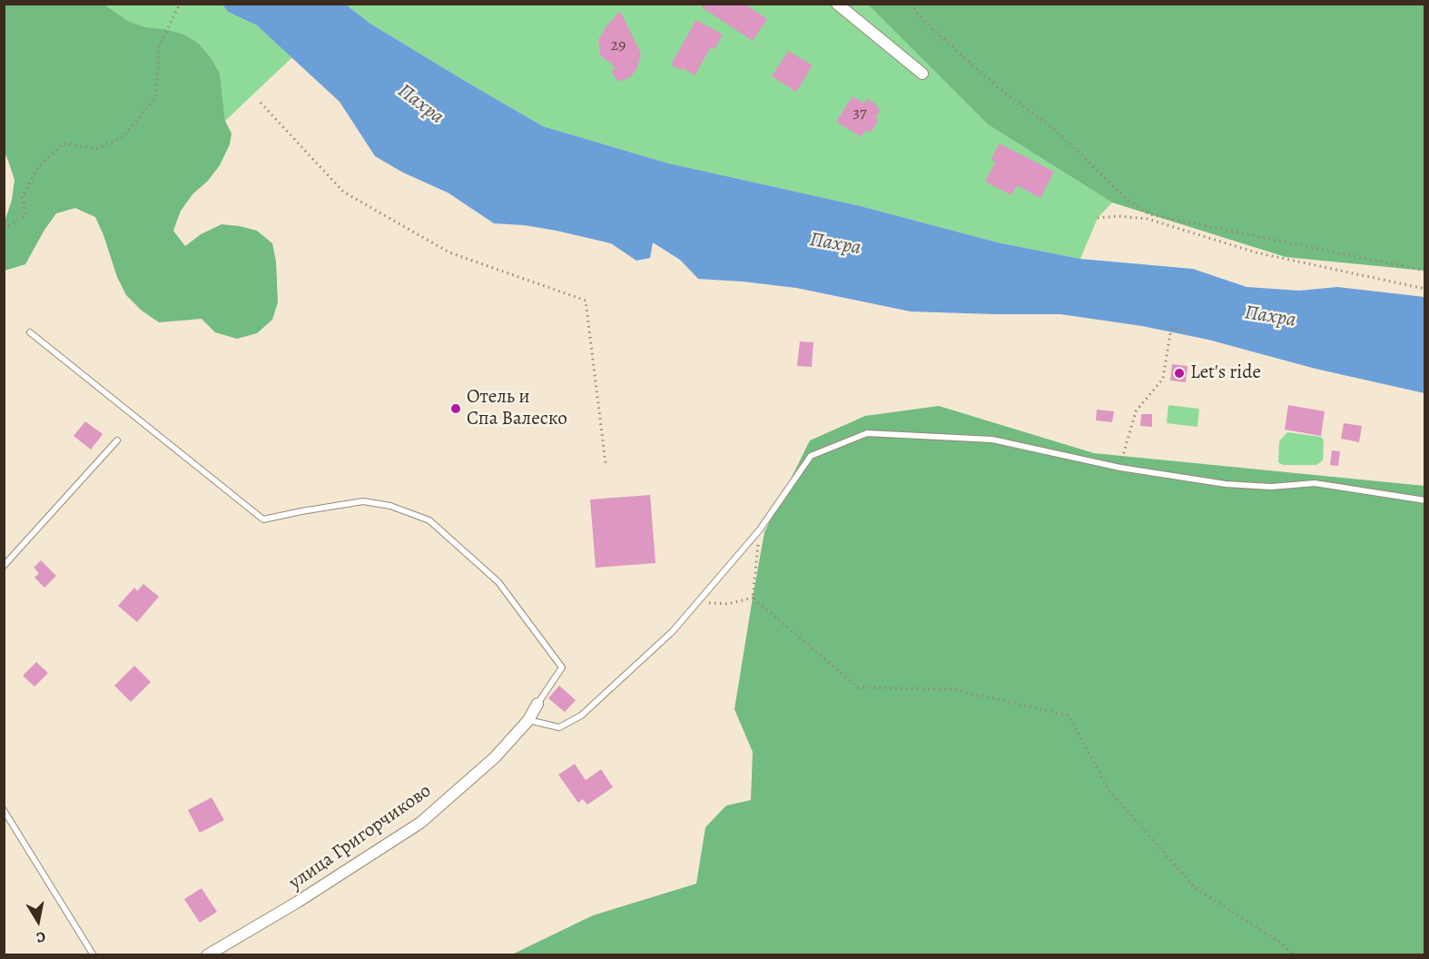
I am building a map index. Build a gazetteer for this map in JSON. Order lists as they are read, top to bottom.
{
  "streets": {
    "street": ["улица Григорчиково"]
  },
  "water": ["Пахра"],
  "places": ["Let's ride", "Отель и Спа Валеско"],
  "house_numbers": ["29", "37"],
  "north": "bottom"
}
